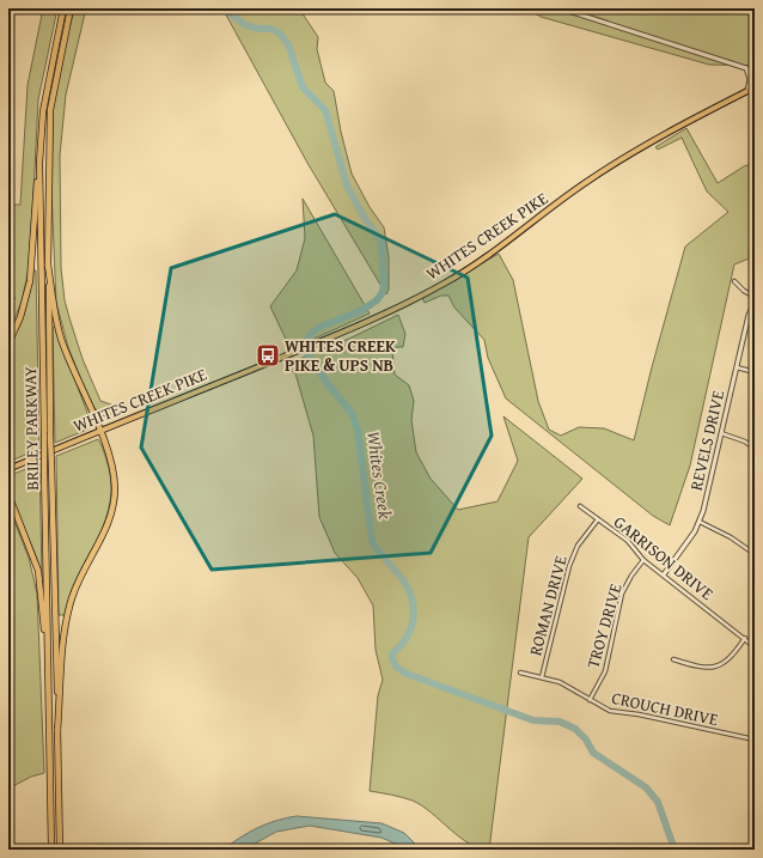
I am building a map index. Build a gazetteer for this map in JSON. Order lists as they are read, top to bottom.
{
  "streets": {
    "highway": ["BRILEY PARKWAY"],
    "main road": ["WHITES CREEK PIKE"],
    "street": [
      "REVELS DRIVE",
      "GARRISON DRIVE",
      "ROMAN DRIVE",
      "TROY DRIVE",
      "CROUCH DRIVE"
    ]
  },
  "crossings": [
    ["REVELS DRIVE", "GARRISON DRIVE"],
    ["GARRISON DRIVE", "ROMAN DRIVE"],
    ["GARRISON DRIVE", "TROY DRIVE"],
    ["ROMAN DRIVE", "CROUCH DRIVE"],
    ["TROY DRIVE", "CROUCH DRIVE"]
  ],
  "water": ["Whites Creek"],
  "places": {
    "bus stop": ["WHITES CREEK PIKE & UPS NB"]
  }
}
